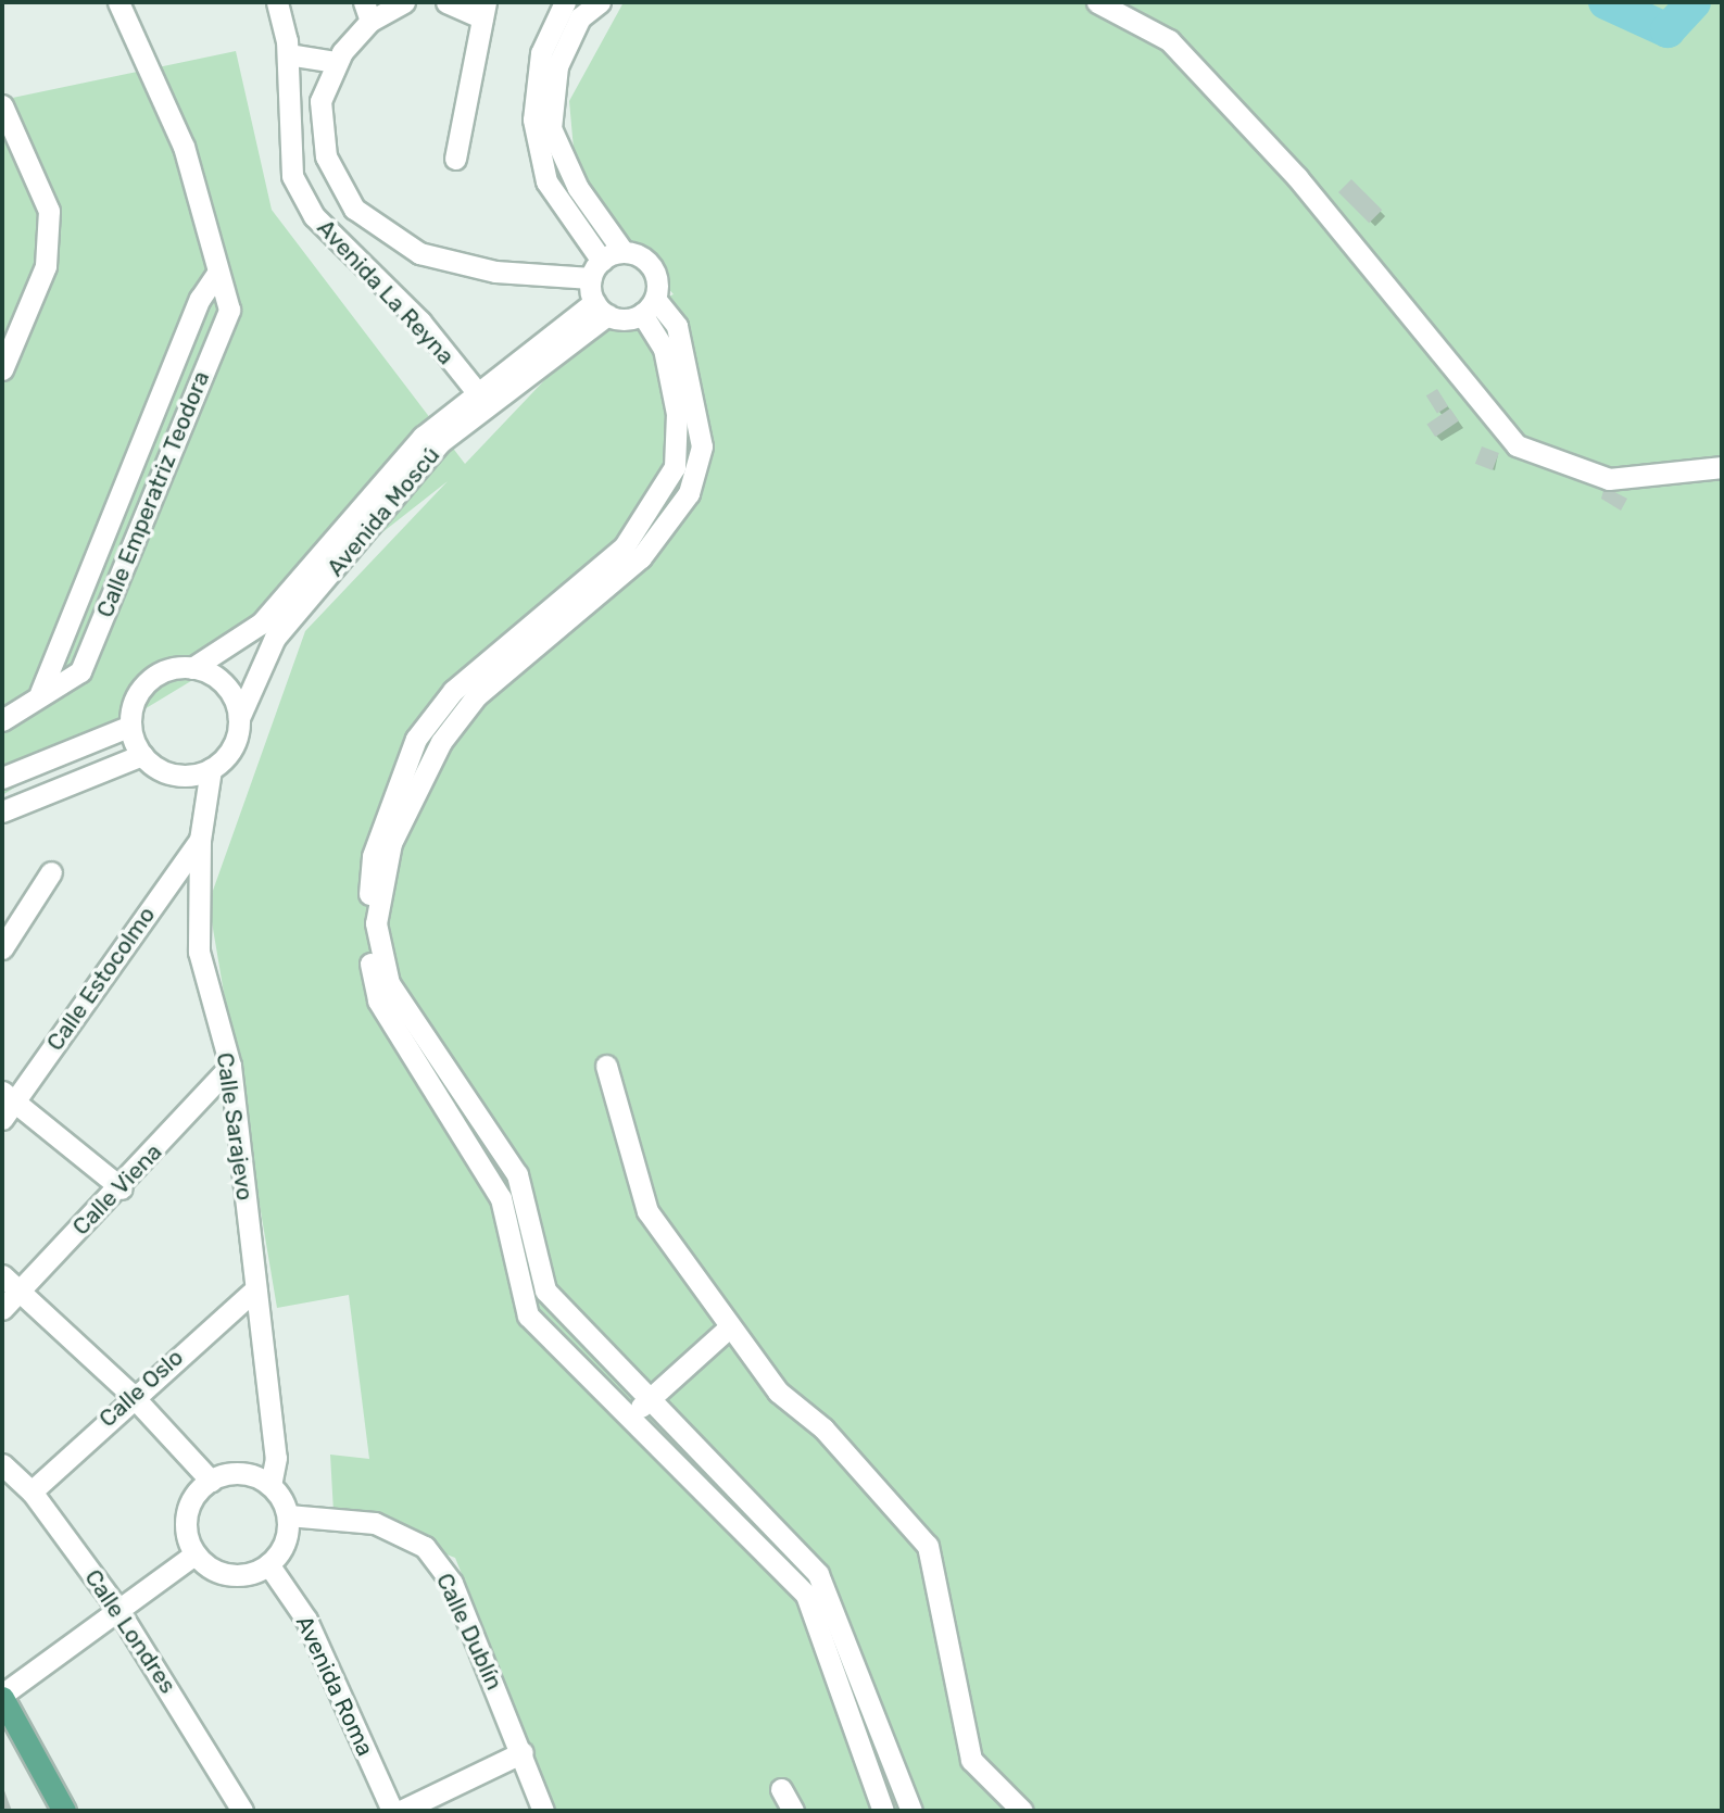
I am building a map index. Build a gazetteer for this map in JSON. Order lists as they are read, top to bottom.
{
  "streets": {
    "street": [
      "Avenida La Reyna",
      "Calle Emperatriz Teodora",
      "Avenida Moscú",
      "Calle Estocolmo",
      "Calle Sarajevo",
      "Calle Viena",
      "Calle Oslo",
      "Calle Londres",
      "Calle Dublín",
      "Avenida Roma"
    ]
  },
  "crossings": [
    ["Avenida La Reyna", "Avenida Moscú"],
    ["Avenida Moscú", "Calle Sarajevo"],
    ["Calle Estocolmo", "Calle Sarajevo"],
    ["Calle Sarajevo", "Calle Viena"],
    ["Calle Sarajevo", "Calle Oslo"],
    ["Calle Sarajevo", "Calle Dublín"],
    ["Calle Sarajevo", "Avenida Roma"],
    ["Calle Oslo", "Calle Londres"],
    ["Calle Dublín", "Avenida Roma"]
  ]
}
